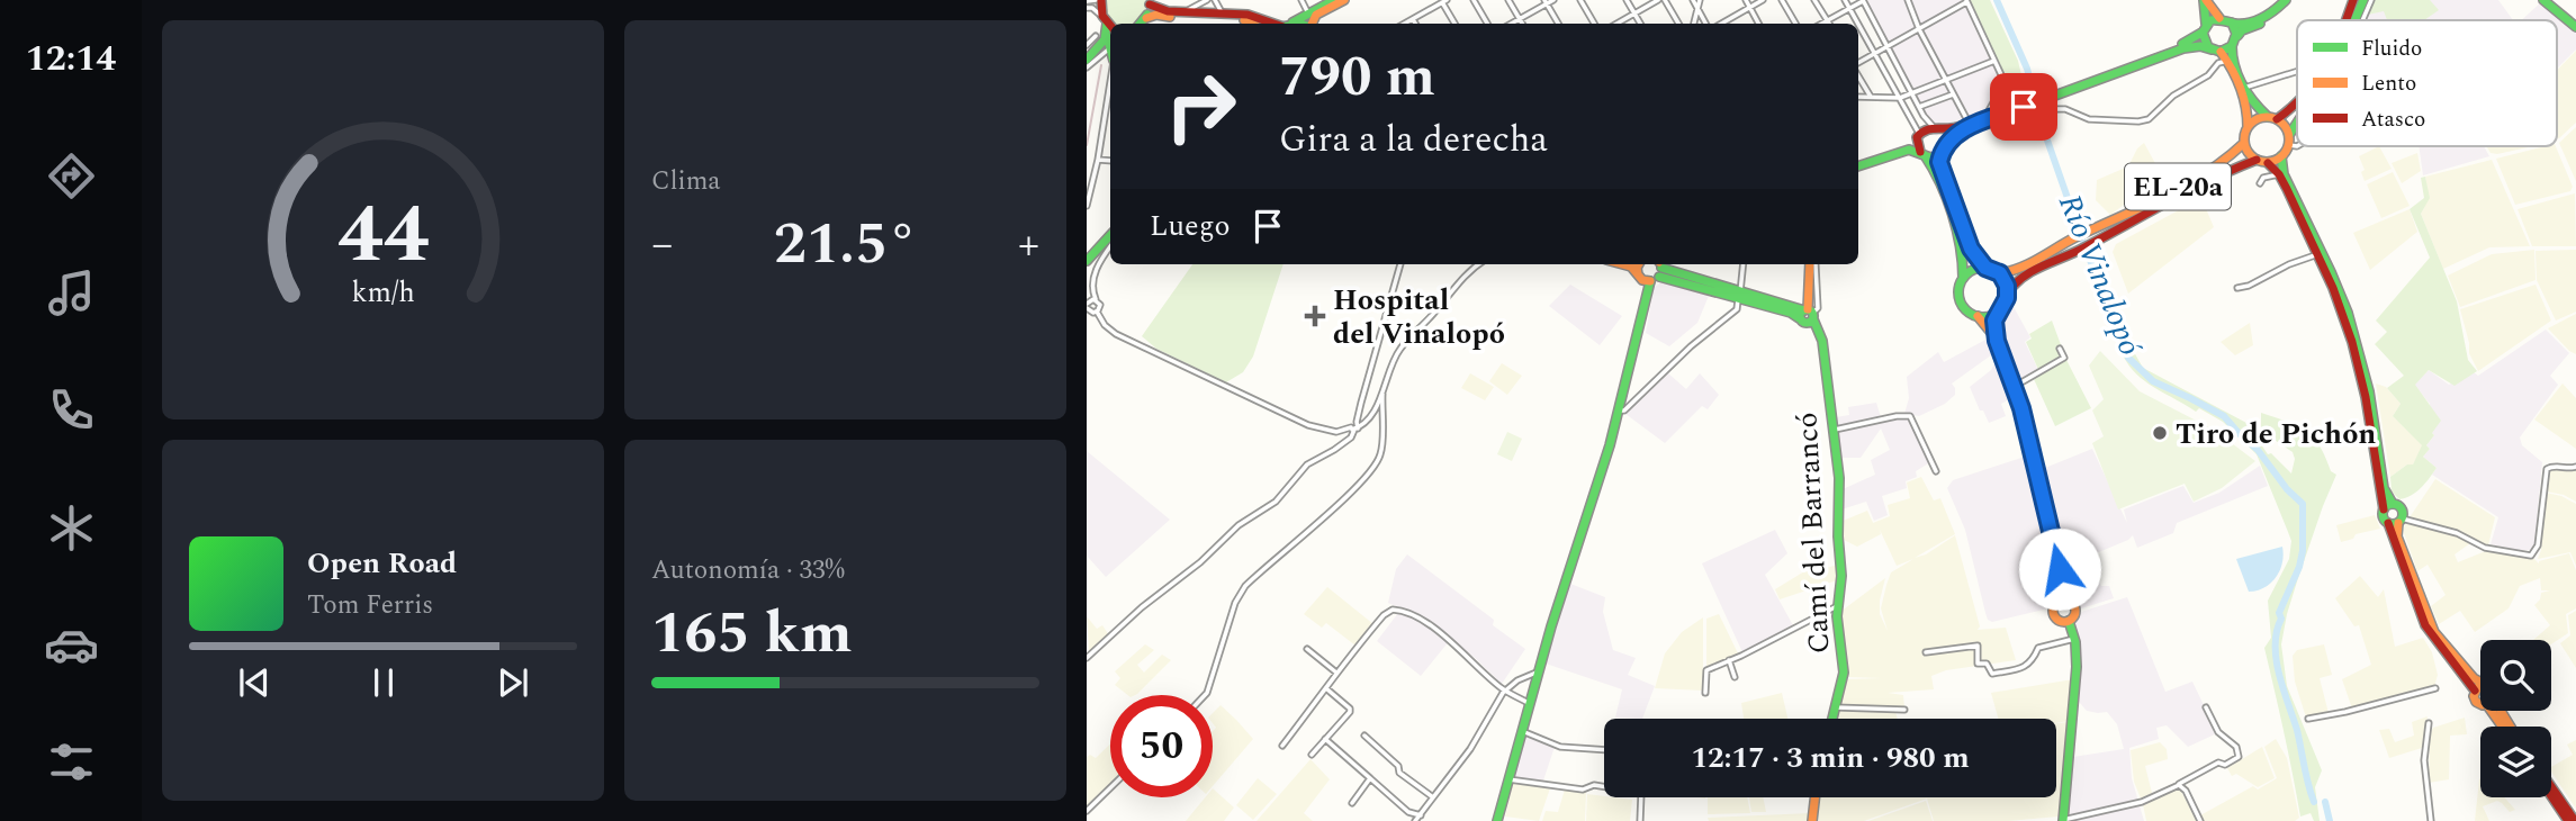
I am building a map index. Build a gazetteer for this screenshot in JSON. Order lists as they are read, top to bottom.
{
  "streets": {
    "main road": ["EL-20a", "Camí del Barrancó"]
  },
  "water": ["Río Vinalopó"],
  "places": {
    "health": ["Hospital del Vinalopó"],
    "other": ["Tiro de Pichón"]
  },
  "legend": ["Fluido", "Lento", "Atasco"],
  "page": {
    "tabs": "12:14",
    "tile": [
      "Clima",
      ["Autonomía · 33%", "165 km"]
    ],
    "turn": ["790 m", "Gira a la derecha"],
    "then": "Luego",
    "heat": ["−", "21.5°", "+"],
    "song": ["Open Road", "Tom Ferris"],
    "limit": "50",
    "trip": "12:17 · 3 min · 980 m",
    "gauge": ["44", "km/h"]
  }
}
